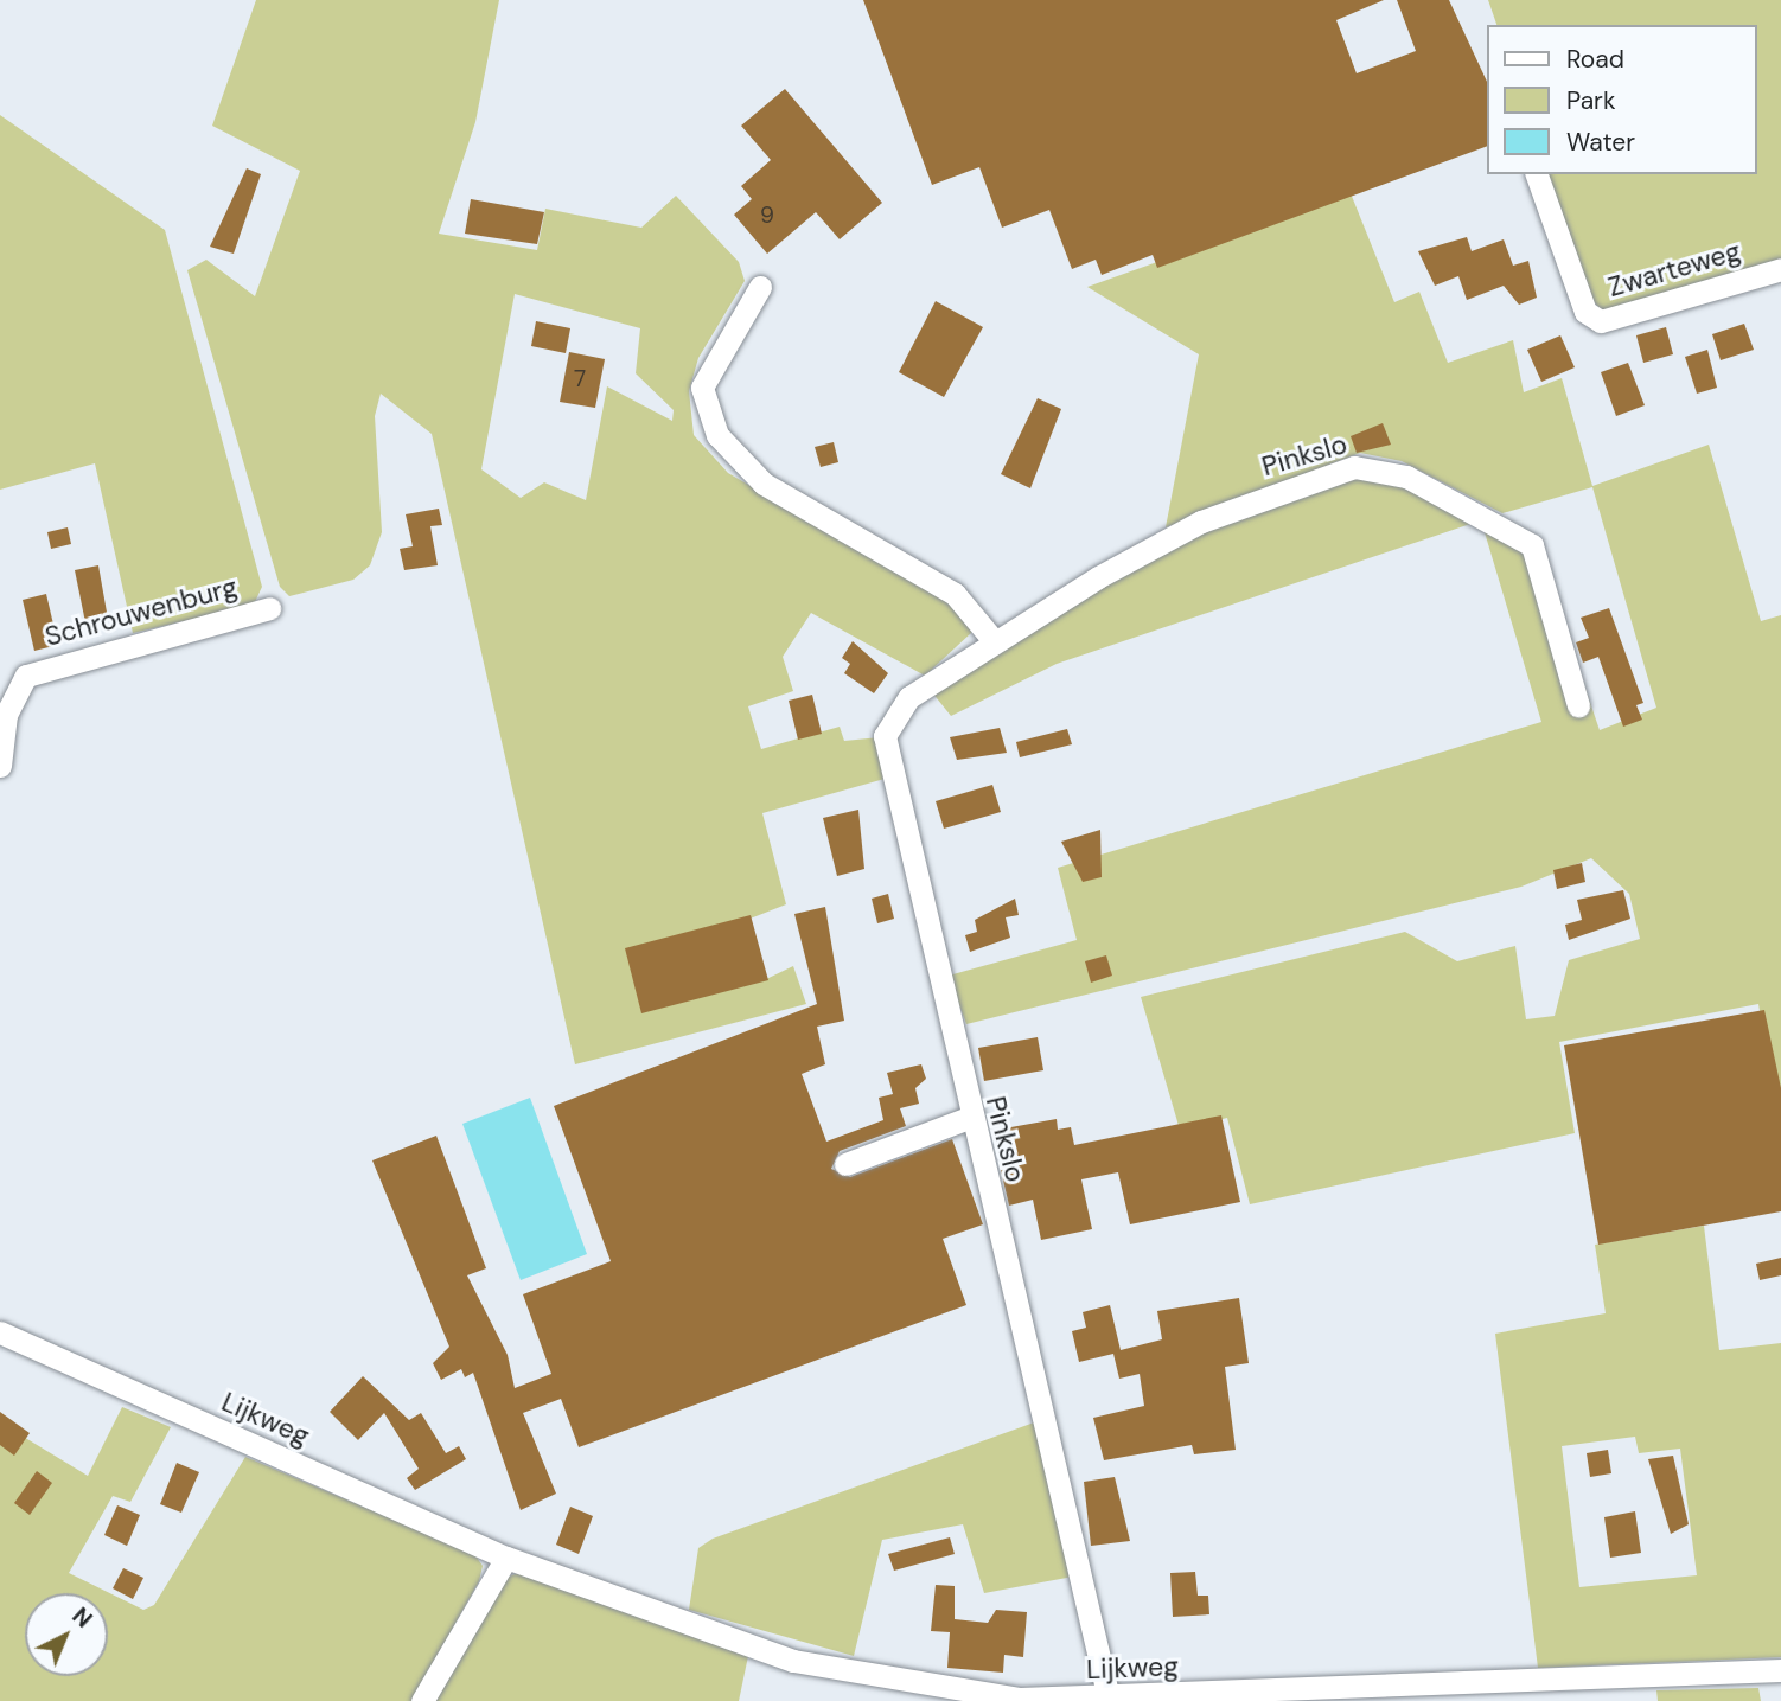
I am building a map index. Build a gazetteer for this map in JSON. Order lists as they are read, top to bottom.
{
  "streets": {
    "street": [
      "Zwarteweg",
      "Pinkslo",
      "Schrouwenburg",
      "Lijkweg"
    ]
  },
  "crossings": [
    ["Pinkslo", "Lijkweg"]
  ],
  "house_numbers": ["9", "7"],
  "legend": ["Road", "Park", "Water"],
  "north": "top right"
}
